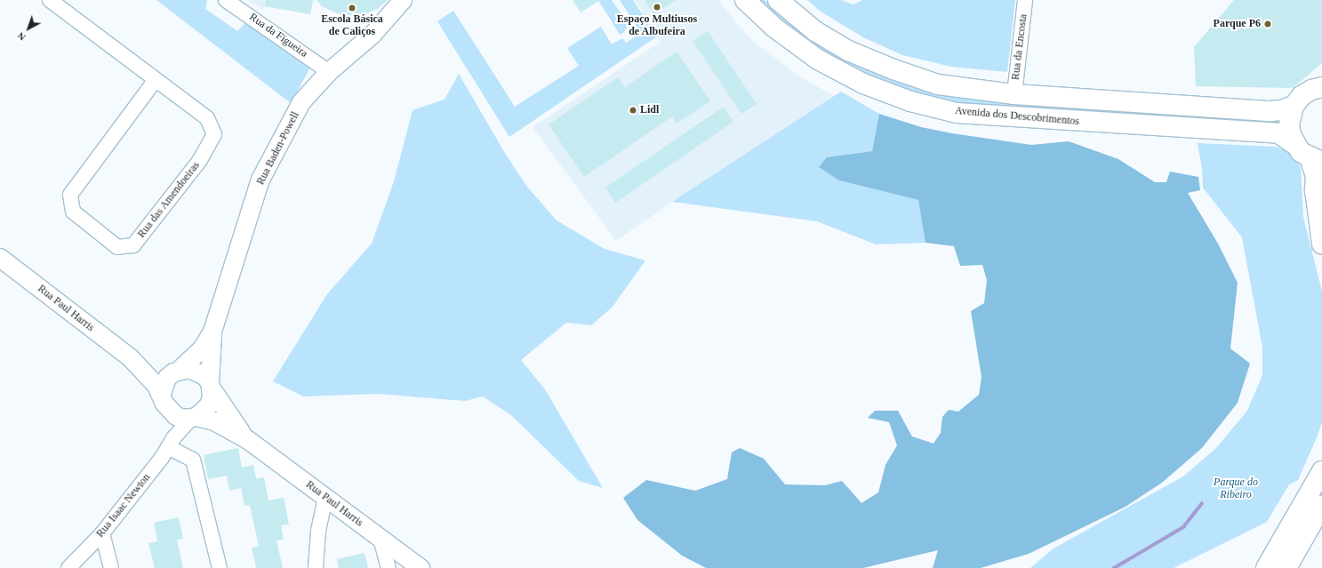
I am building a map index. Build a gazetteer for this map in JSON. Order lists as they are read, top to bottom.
{
  "streets": {
    "main road": ["Avenida dos Descobrimentos"],
    "street": [
      "Rua da Figueira",
      "Rua da Encosta",
      "Rua Baden-Powell",
      "Rua das Amendoeiras",
      "Rua Paul Harris",
      "Rua Isaac Newton"
    ]
  },
  "crossings": [
    ["Rua da Figueira", "Rua Baden-Powell"],
    ["Rua da Encosta", "Avenida dos Descobrimentos"],
    ["Rua Paul Harris", "Rua Isaac Newton"]
  ],
  "parks": ["Parque do Ribeiro"],
  "places": [
    "Espaço Multiusos de Albufeira",
    "Escola Básica de Caliços",
    "Parque P6",
    "Lidl"
  ],
  "north": "bottom left"
}
